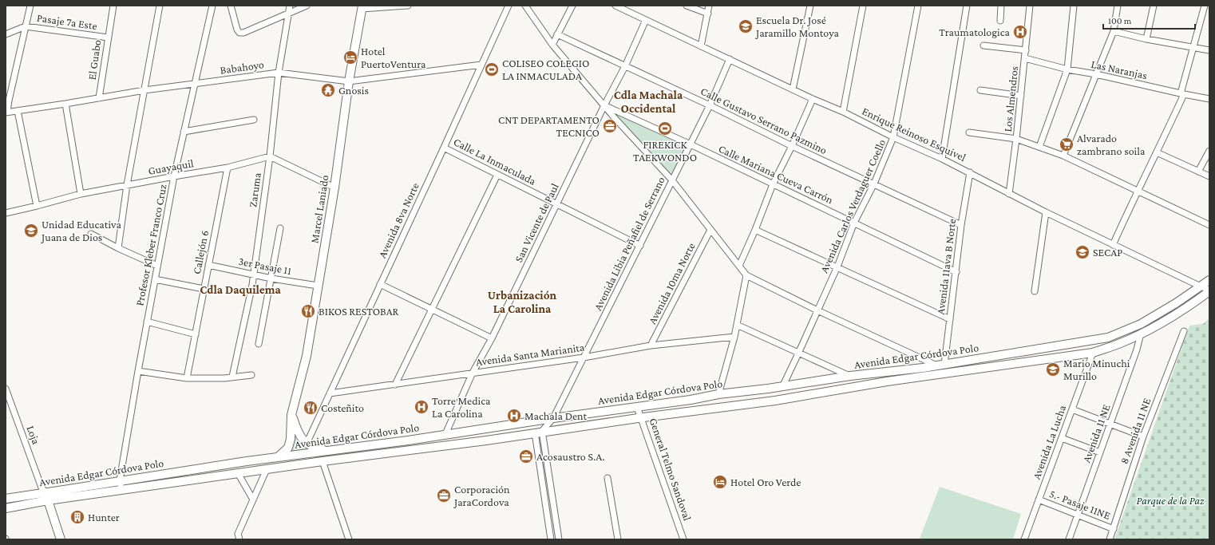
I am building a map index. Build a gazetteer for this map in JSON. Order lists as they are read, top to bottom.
{
  "streets": {
    "main road": ["Marcel Laniado", "Avenida Edgar Córdova Polo"],
    "street": [
      "Pasaje 7a Este",
      "El Guabo",
      "Babahoyo",
      "Las Naranjas",
      "Los Almendros",
      "Calle Gustavo Serrano Pazmino",
      "Enrique Reinoso Esquivel",
      "Calle La Inmaculada",
      "Guayaquil",
      "Calle Mariana Cueva Carrón",
      "Zaruma",
      "Avenida Carlos Verdaguer Coello",
      "Avenida 8va Norte",
      "San Vicente de Paul",
      "Avenida Libia Peñafiel de Serrano",
      "Profesor Kleber Franco Cruz",
      "Callejón 6",
      "3er Pasaje 11",
      "Avenida 11ava B Norte",
      "Avenida 10ma Norte",
      "Avenida Santa Marianita",
      "8 Avenida 11 NE",
      "Avenida 11 NE",
      "Loja",
      "Avenida La Lucha",
      "General Telmo Sandoval",
      "5.- Pasaje 11NE"
    ]
  },
  "crossings": [
    ["Pasaje 7a Este", "El Guabo"],
    ["El Guabo", "Babahoyo"],
    ["Babahoyo", "Zaruma"],
    ["Babahoyo", "Marcel Laniado"],
    ["Babahoyo", "Avenida 8va Norte"],
    ["Babahoyo", "Profesor Kleber Franco Cruz"],
    ["Las Naranjas", "Los Almendros"],
    ["Los Almendros", "Enrique Reinoso Esquivel"],
    ["Calle Gustavo Serrano Pazmino", "Avenida Carlos Verdaguer Coello"],
    ["Calle Gustavo Serrano Pazmino", "San Vicente de Paul"],
    ["Calle Gustavo Serrano Pazmino", "Avenida Libia Peñafiel de Serrano"],
    ["Calle Gustavo Serrano Pazmino", "Avenida 11ava B Norte"],
    ["Enrique Reinoso Esquivel", "Avenida Carlos Verdaguer Coello"],
    ["Enrique Reinoso Esquivel", "San Vicente de Paul"],
    ["Enrique Reinoso Esquivel", "Avenida Libia Peñafiel de Serrano"],
    ["Enrique Reinoso Esquivel", "Avenida 11ava B Norte"],
    ["Enrique Reinoso Esquivel", "Avenida Edgar Córdova Polo"],
    ["Calle La Inmaculada", "Avenida 8va Norte"],
    ["Calle La Inmaculada", "San Vicente de Paul"],
    ["Calle La Inmaculada", "Avenida Libia Peñafiel de Serrano"],
    ["Guayaquil", "Zaruma"],
    ["Guayaquil", "Profesor Kleber Franco Cruz"],
    ["Guayaquil", "Callejón 6"],
    ["Calle Mariana Cueva Carrón", "Avenida Carlos Verdaguer Coello"],
    ["Calle Mariana Cueva Carrón", "San Vicente de Paul"],
    ["Calle Mariana Cueva Carrón", "Avenida Libia Peñafiel de Serrano"],
    ["Calle Mariana Cueva Carrón", "Avenida 11ava B Norte"],
    ["Zaruma", "3er Pasaje 11"],
    ["Avenida Carlos Verdaguer Coello", "Avenida Edgar Córdova Polo"],
    ["Marcel Laniado", "3er Pasaje 11"],
    ["Marcel Laniado", "Avenida Edgar Córdova Polo"],
    ["Avenida 8va Norte", "Avenida Santa Marianita"],
    ["San Vicente de Paul", "Avenida Santa Marianita"],
    ["San Vicente de Paul", "Avenida Edgar Córdova Polo"],
    ["Avenida Libia Peñafiel de Serrano", "Avenida Santa Marianita"],
    ["Avenida Libia Peñafiel de Serrano", "Avenida Edgar Córdova Polo"],
    ["Profesor Kleber Franco Cruz", "Avenida Edgar Córdova Polo"],
    ["Callejón 6", "3er Pasaje 11"],
    ["Avenida 11ava B Norte", "Avenida Edgar Córdova Polo"],
    ["Avenida 10ma Norte", "Avenida Santa Marianita"],
    ["Avenida Edgar Córdova Polo", "Avenida 11 NE"],
    ["Avenida Edgar Córdova Polo", "Loja"],
    ["Avenida Edgar Córdova Polo", "Avenida La Lucha"],
    ["Avenida Edgar Córdova Polo", "General Telmo Sandoval"],
    ["8 Avenida 11 NE", "5.- Pasaje 11NE"],
    ["Avenida 11 NE", "5.- Pasaje 11NE"],
    ["Avenida La Lucha", "5.- Pasaje 11NE"]
  ],
  "districts": ["Cdla Machala Occidental", "Cdla Daquilema", "Urbanización La Carolina"],
  "parks": ["Parque de la Paz"],
  "places": {
    "school or university": [
      "Escuela Dr. José Jaramillo Montoya",
      "Unidad Educativa Juana de Dios",
      "SECAP",
      "Mario Minuchi Murillo"
    ],
    "hospital": ["Traumatologica", "Torre Medica La Carolina", "Machala Dent"],
    "hotel": ["Hotel PuertoVentura", "Hotel Oro Verde"],
    "sports": ["COLISEO COLEGIO LA INMACULADA", "FIREKICK TAEKWONDO"],
    "temple": ["Gnosis"],
    "office": ["CNT DEPARTAMENTO TECNICO", "Acosaustro S.A.", "Corporación JaraCordova"],
    "supermarket": ["Alvarado zambrano soila"],
    "restaurant": ["BIKOS RESTOBAR", "Costeñito"],
    "building": ["Hunter"]
  },
  "scale_bar": "100 m"
}
